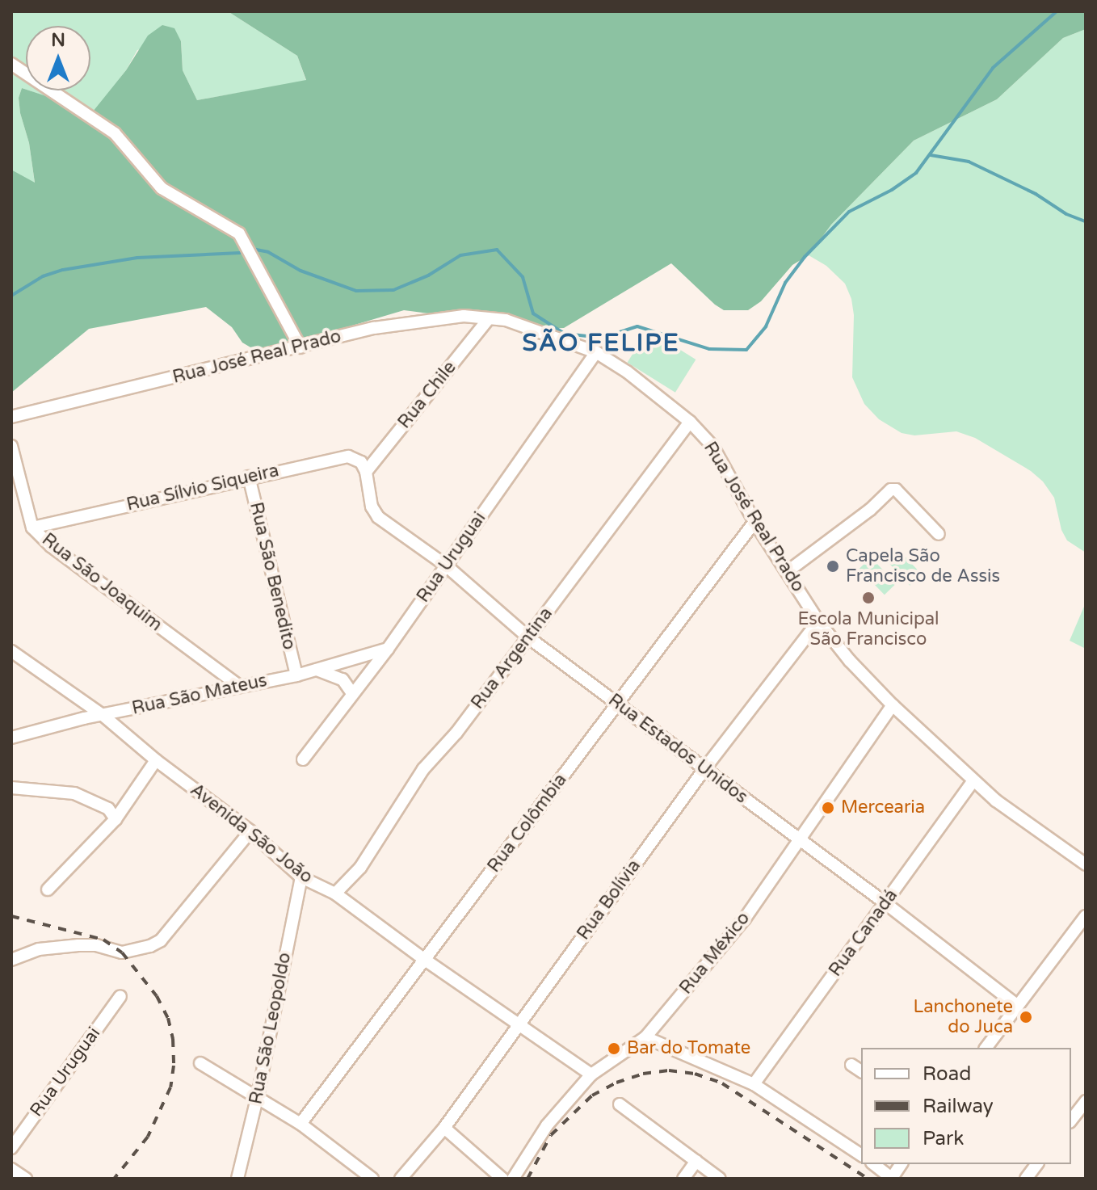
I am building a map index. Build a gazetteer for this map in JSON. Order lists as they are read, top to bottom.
{
  "streets": {
    "street": [
      "Rua José Real Prado",
      "Rua Chile",
      "Rua Sílvio Siqueira",
      "Rua Uruguai",
      "Rua São Benedito",
      "Rua São Joaquim",
      "Rua Argentina",
      "Rua São Mateus",
      "Rua Estados Unidos",
      "Rua Colômbia",
      "Avenida São João",
      "Rua Bolívia",
      "Rua Canadá",
      "Rua México",
      "Rua São Leopoldo"
    ]
  },
  "crossings": [
    ["Rua José Real Prado", "Rua Chile"],
    ["Rua José Real Prado", "Rua Uruguai"],
    ["Rua José Real Prado", "Rua Argentina"],
    ["Rua José Real Prado", "Rua Colômbia"],
    ["Rua José Real Prado", "Rua Bolívia"],
    ["Rua José Real Prado", "Rua Canadá"],
    ["Rua José Real Prado", "Rua México"],
    ["Rua Chile", "Rua Sílvio Siqueira"],
    ["Rua Chile", "Rua Estados Unidos"],
    ["Rua Sílvio Siqueira", "Rua São Benedito"],
    ["Rua Sílvio Siqueira", "Rua São Joaquim"],
    ["Rua Sílvio Siqueira", "Rua Estados Unidos"],
    ["Rua Uruguai", "Rua São Mateus"],
    ["Rua Uruguai", "Rua Estados Unidos"],
    ["Rua São Benedito", "Rua São Mateus"],
    ["Rua São Joaquim", "Rua São Mateus"],
    ["Rua Argentina", "Rua Estados Unidos"],
    ["Rua Argentina", "Avenida São João"],
    ["Rua São Mateus", "Avenida São João"],
    ["Rua Estados Unidos", "Rua Colômbia"],
    ["Rua Estados Unidos", "Rua Bolívia"],
    ["Rua Estados Unidos", "Rua Canadá"],
    ["Rua Estados Unidos", "Rua México"],
    ["Rua Colômbia", "Avenida São João"],
    ["Avenida São João", "Rua Bolívia"],
    ["Avenida São João", "Rua México"],
    ["Avenida São João", "Rua São Leopoldo"]
  ],
  "districts": ["SÃO FELIPE"],
  "places": [
    "Capela São Francisco de Assis",
    "Escola Municipal São Francisco",
    "Mercearia",
    "Lanchonete do Juca",
    "Bar do Tomate"
  ],
  "legend": ["Road", "Railway", "Park"],
  "north": "top"
}
